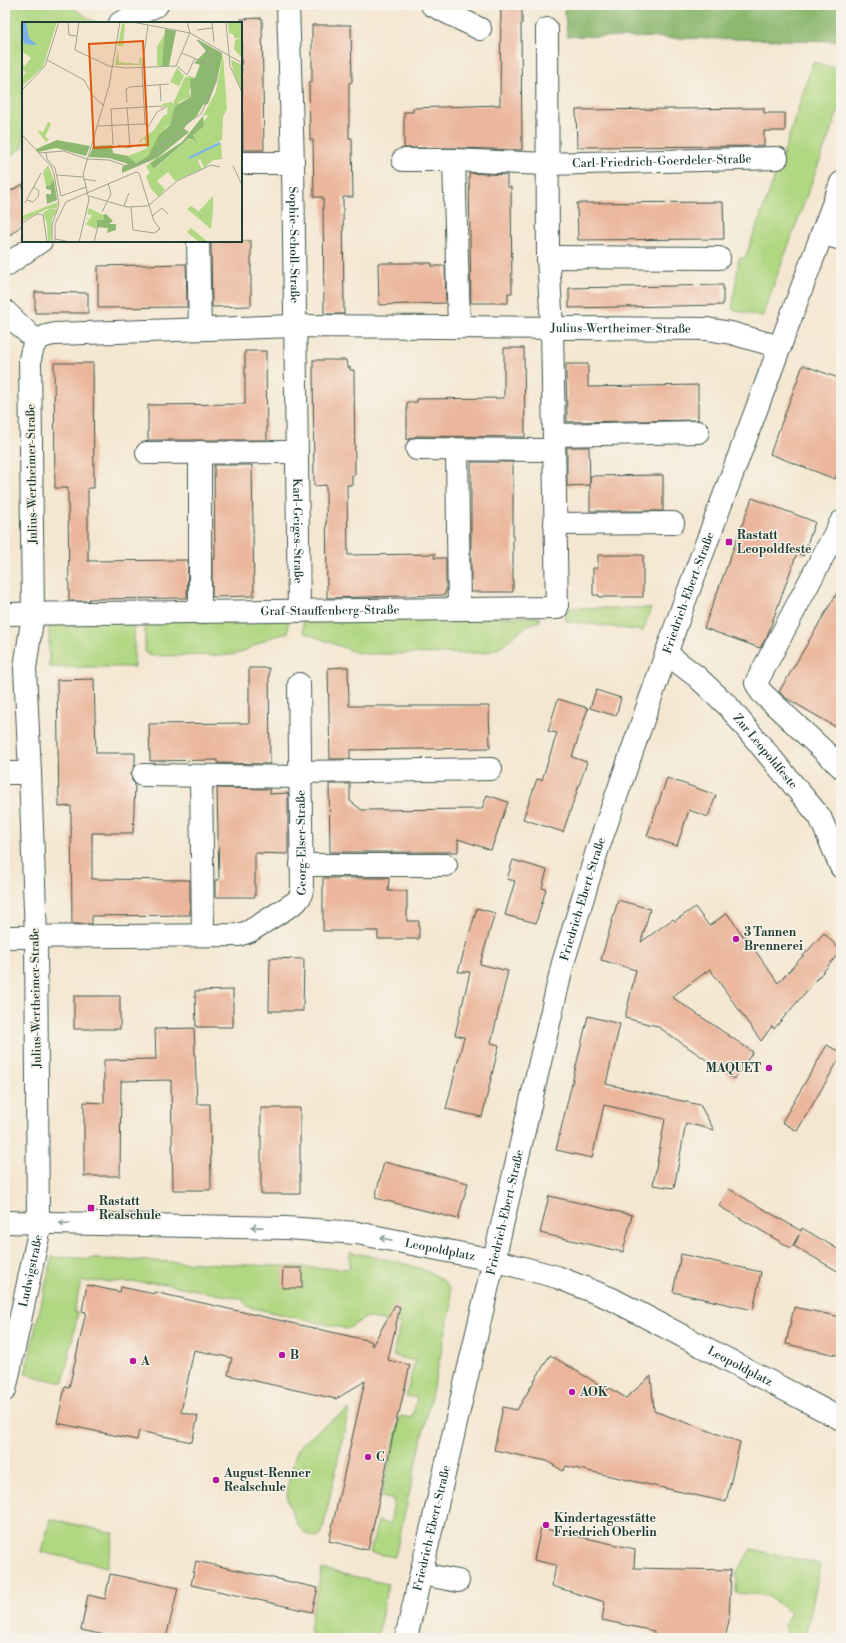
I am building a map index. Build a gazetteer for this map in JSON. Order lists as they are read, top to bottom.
{
  "streets": {
    "street": [
      "Carl-Friedrich-Goerdeler-Straße",
      "Sophie-Scholl-Straße",
      "Julius-Wertheimer-Straße",
      "Karl-Geiges-Straße",
      "Friedrich-Ebert-Straße",
      "Graf-Stauffenberg-Straße",
      "Zur Leopoldfeste",
      "Georg-Elser-Straße",
      "Leopoldplatz",
      "Ludwigstraße"
    ]
  },
  "crossings": [
    ["Sophie-Scholl-Straße", "Julius-Wertheimer-Straße"],
    ["Sophie-Scholl-Straße", "Karl-Geiges-Straße"],
    ["Julius-Wertheimer-Straße", "Karl-Geiges-Straße"],
    ["Julius-Wertheimer-Straße", "Friedrich-Ebert-Straße"],
    ["Julius-Wertheimer-Straße", "Graf-Stauffenberg-Straße"],
    ["Julius-Wertheimer-Straße", "Georg-Elser-Straße"],
    ["Julius-Wertheimer-Straße", "Leopoldplatz"],
    ["Julius-Wertheimer-Straße", "Ludwigstraße"],
    ["Karl-Geiges-Straße", "Graf-Stauffenberg-Straße"],
    ["Friedrich-Ebert-Straße", "Zur Leopoldfeste"],
    ["Friedrich-Ebert-Straße", "Leopoldplatz"],
    ["Leopoldplatz", "Ludwigstraße"]
  ],
  "one_way": ["Leopoldplatz"],
  "places": {
    "transit": ["Rastatt Leopoldfeste", "Rastatt Realschule"],
    "other": [
      "3 Tannen Brennerei",
      "MAQUET",
      "B",
      "A",
      "AOK",
      "C",
      "August-Renner Realschule",
      "Kindertagesstätte Friedrich Oberlin"
    ]
  }
}
